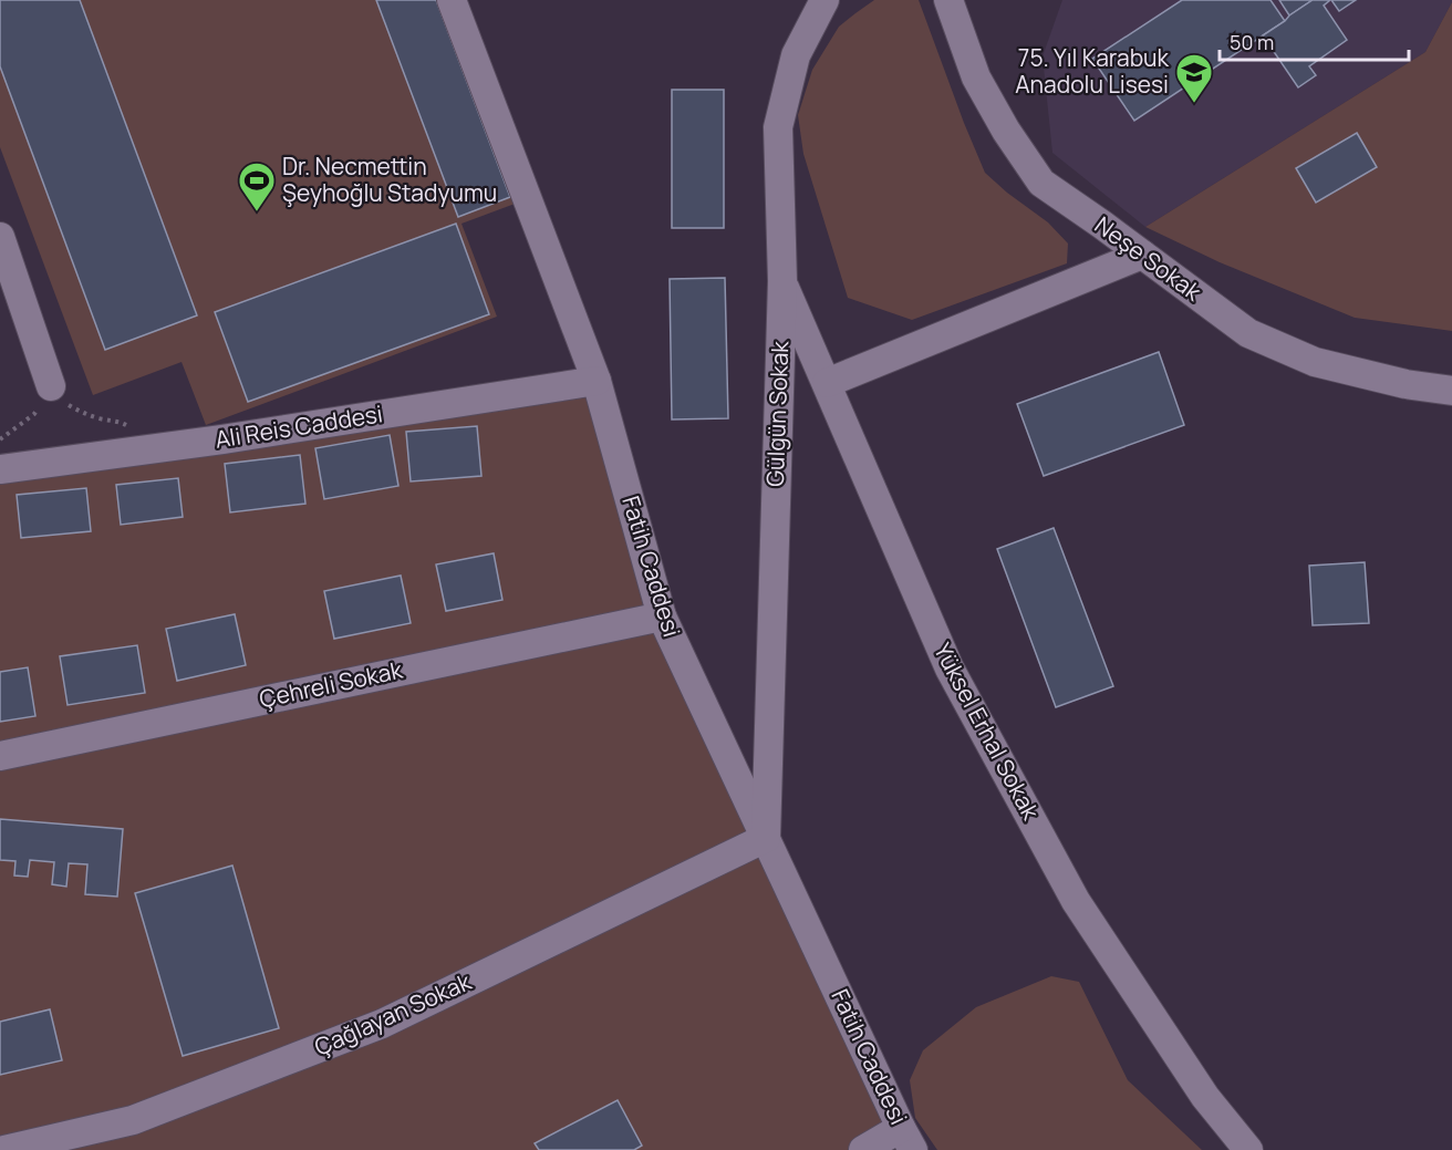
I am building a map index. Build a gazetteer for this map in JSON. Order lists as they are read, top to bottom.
{
  "streets": {
    "street": [
      "Neşe Sokak",
      "Gülgün Sokak",
      "Ali Reis Caddesi",
      "Fatih Caddesi",
      "Çehreli Sokak",
      "Yüksel Erhal Sokak",
      "Çağlayan Sokak"
    ]
  },
  "crossings": [
    ["Gülgün Sokak", "Fatih Caddesi"],
    ["Gülgün Sokak", "Yüksel Erhal Sokak"],
    ["Gülgün Sokak", "Çağlayan Sokak"],
    ["Ali Reis Caddesi", "Fatih Caddesi"],
    ["Fatih Caddesi", "Çehreli Sokak"],
    ["Fatih Caddesi", "Çağlayan Sokak"]
  ],
  "places": {
    "school or university": ["75. Yıl Karabuk Anadolu Lisesi"],
    "sports": ["Dr. Necmettin Şeyhoğlu Stadyumu"]
  },
  "scale_bar": "50 m"
}
